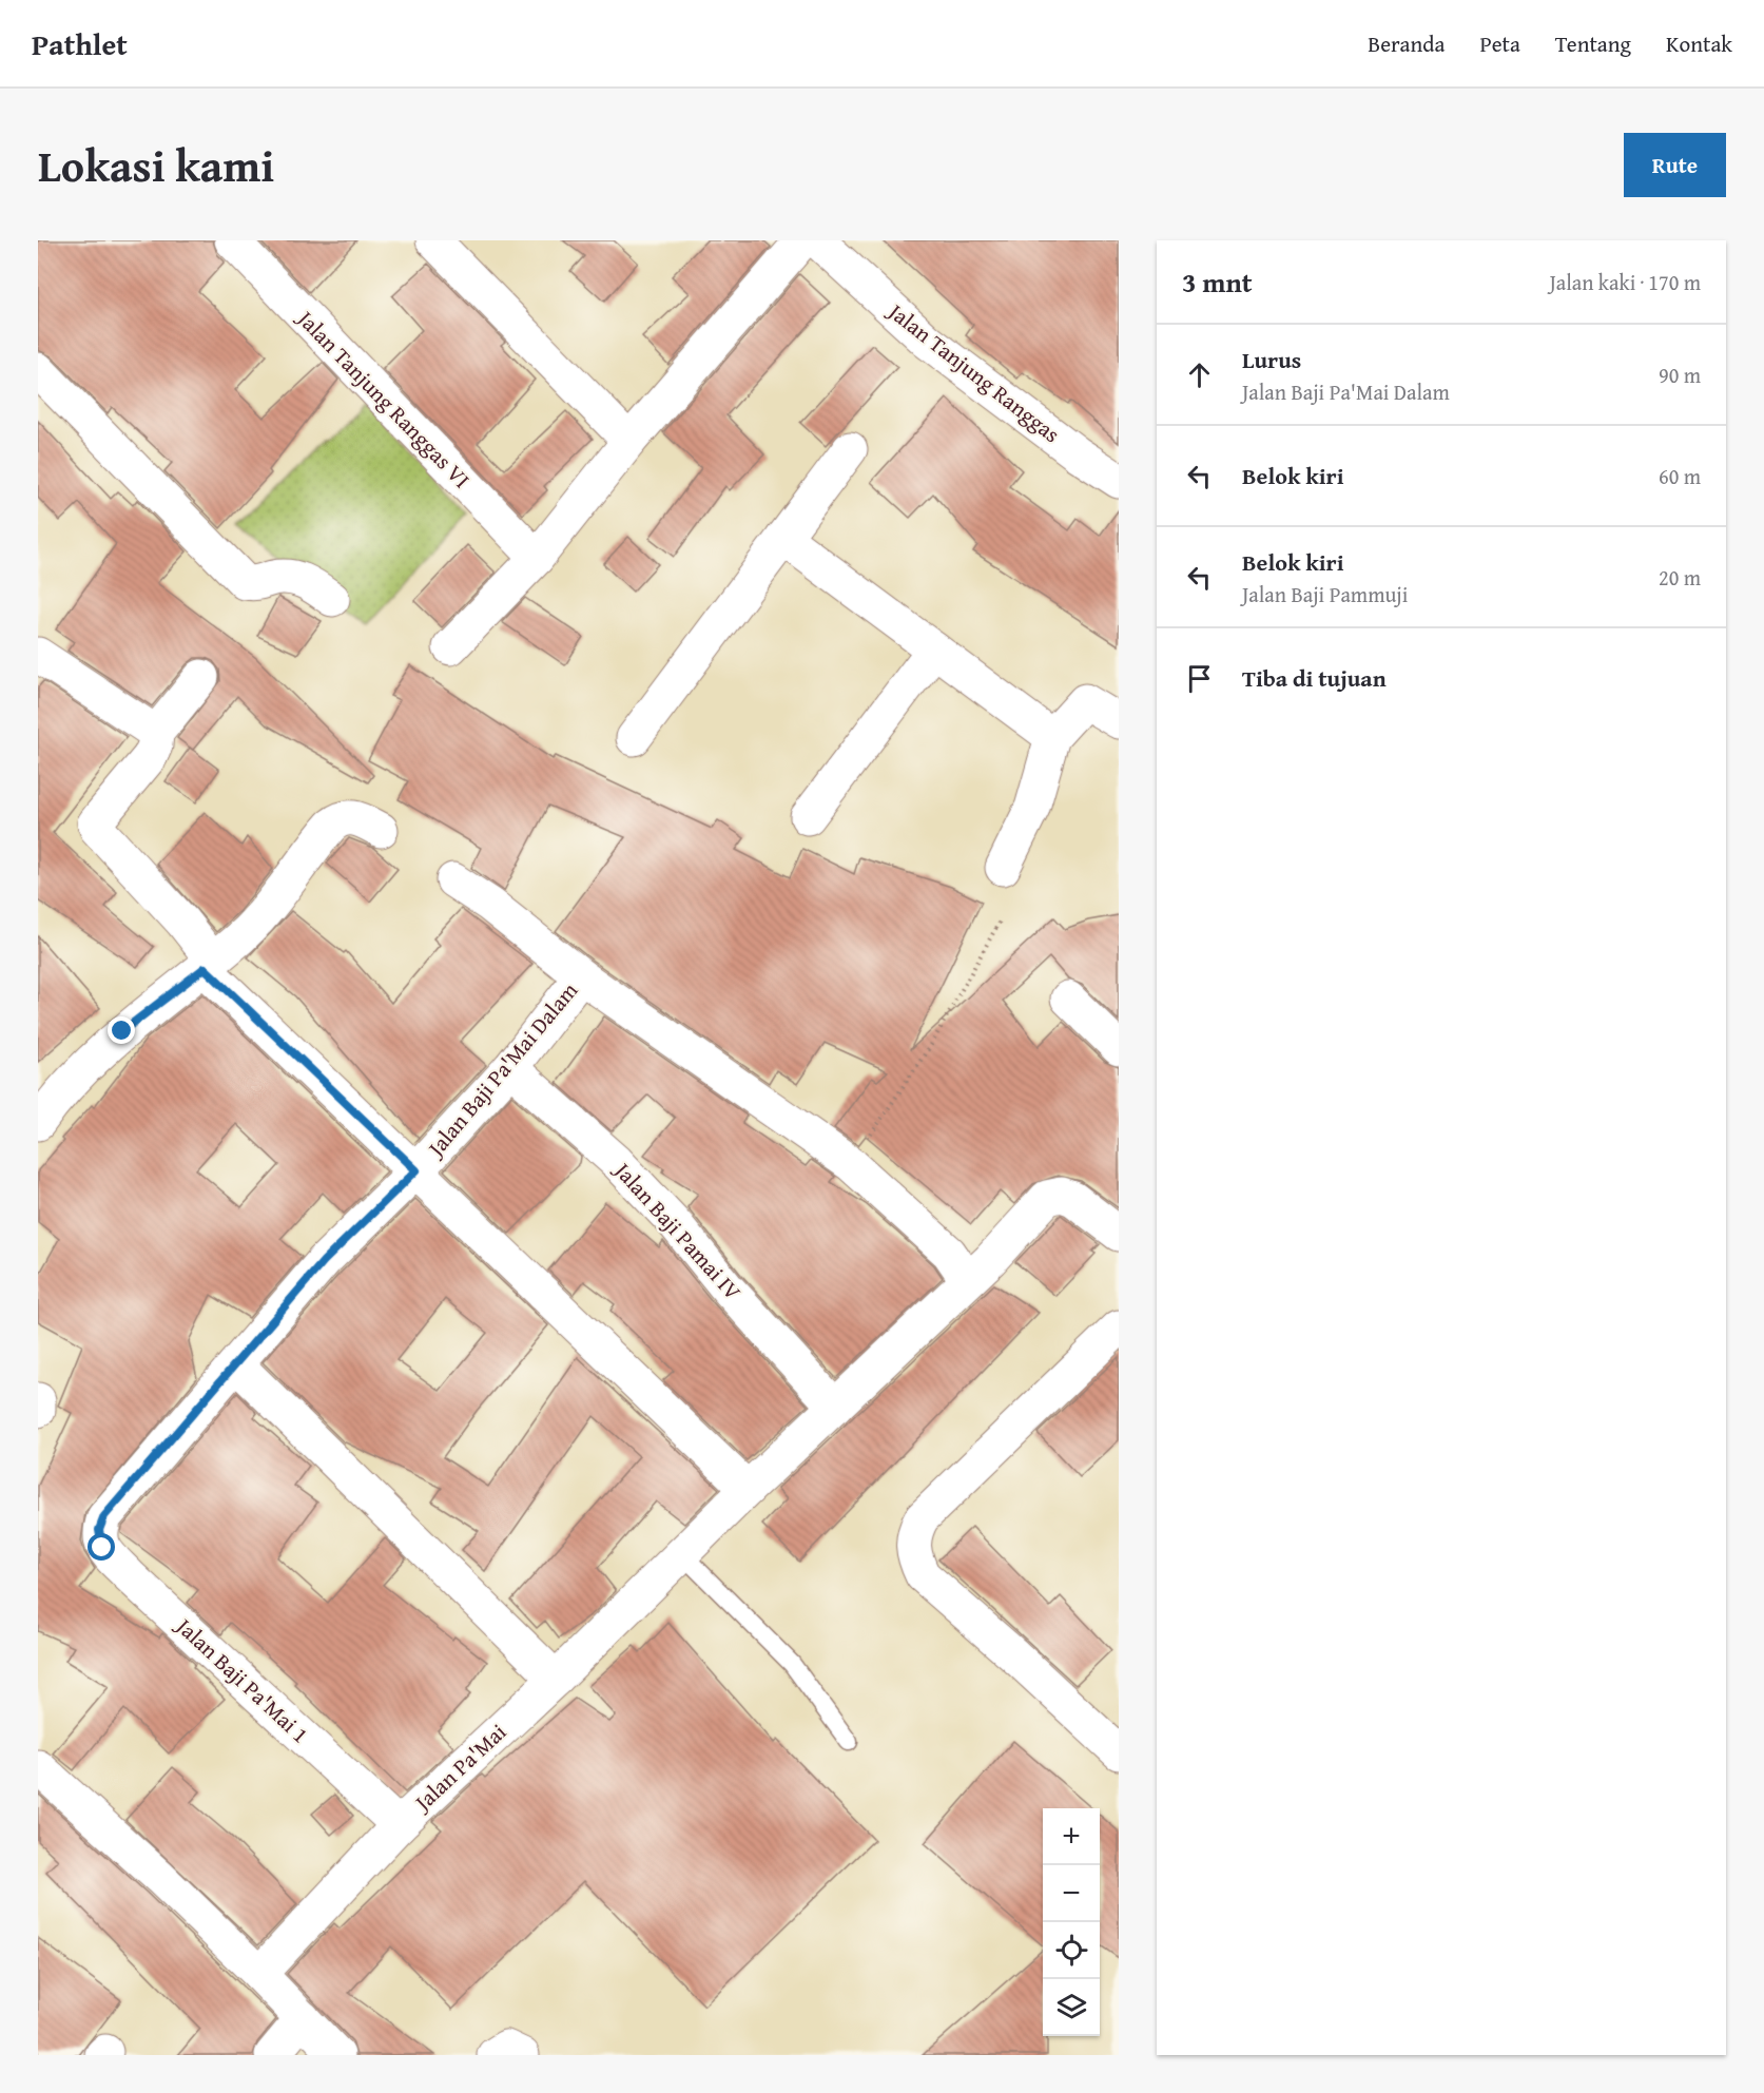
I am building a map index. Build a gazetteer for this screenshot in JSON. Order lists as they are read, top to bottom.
{
  "streets": {
    "street": [
      "Jalan Tanjung Ranggas",
      "Jalan Tanjung Ranggas VI",
      "Jalan Baji Pa'Mai Dalam",
      "Jalan Baji Pamai IV",
      "Jalan Baji Pa'Mai 1",
      "Jalan Pa'Mai"
    ]
  },
  "crossings": [
    ["Jalan Baji Pa'Mai Dalam", "Jalan Baji Pamai IV"],
    ["Jalan Baji Pa'Mai Dalam", "Jalan Baji Pa'Mai 1"],
    ["Jalan Baji Pamai IV", "Jalan Pa'Mai"],
    ["Jalan Baji Pa'Mai 1", "Jalan Pa'Mai"]
  ],
  "page": {
    "header": "Pathlet",
    "nav": [
      "Beranda",
      "Peta",
      "Tentang",
      "Kontak"
    ],
    "title": "Lokasi kami",
    "buttons": "Rute",
    "heading": ["3 mnt", "Jalan kaki · 170 m"],
    "list": [
      ["Lurus", "Jalan Baji Pa'Mai Dalam", "90 m"],
      ["Belok kiri", "60 m"],
      ["Belok kiri", "Jalan Baji Pammuji", "20 m"],
      "Tiba di tujuan"
    ],
    "map_buttons": ["+", "−"]
  }
}
